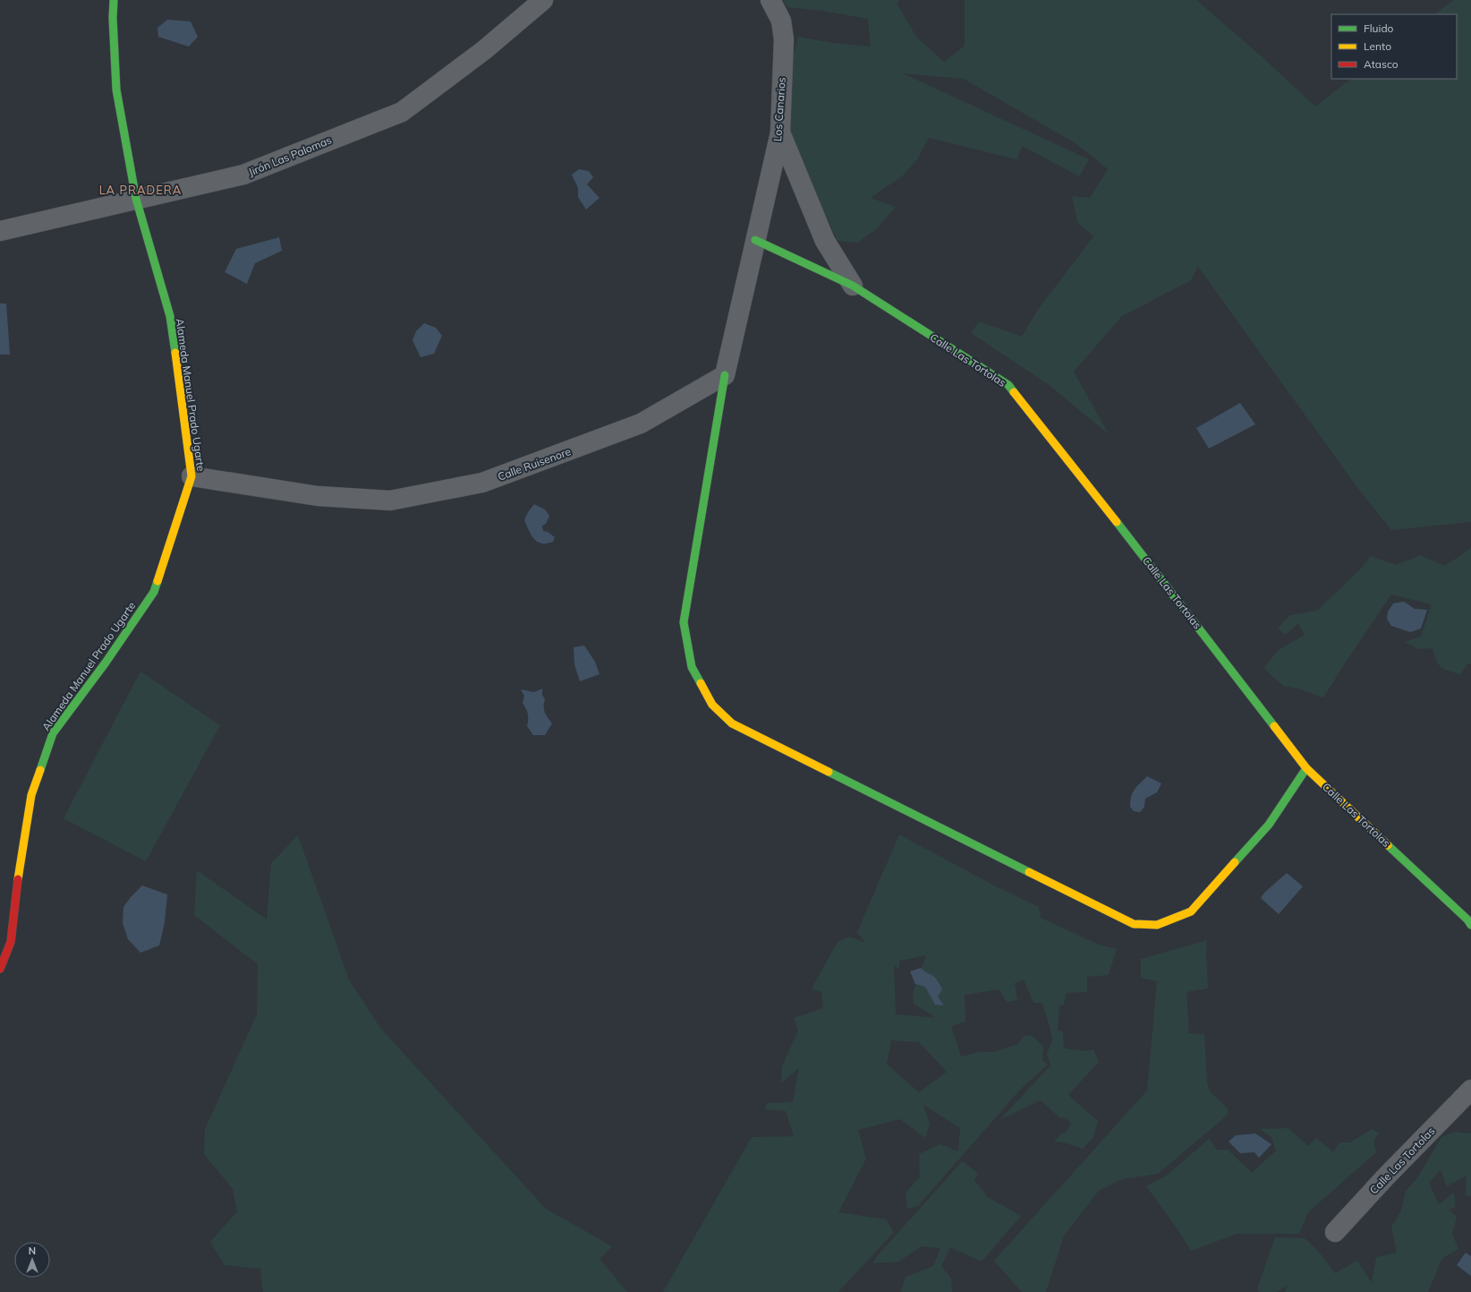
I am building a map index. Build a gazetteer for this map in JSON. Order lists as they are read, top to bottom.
{
  "streets": {
    "street": [
      "Los Canarios",
      "Jirón Las Palomas",
      "Calle Las Tortolas",
      "Alameda Manuel Prado Ugarte",
      "Calle Ruisenore"
    ]
  },
  "crossings": [
    ["Los Canarios", "Calle Las Tortolas"],
    ["Jirón Las Palomas", "Alameda Manuel Prado Ugarte"],
    ["Alameda Manuel Prado Ugarte", "Calle Ruisenore"]
  ],
  "districts": ["LA PRADERA"],
  "legend": ["Fluido", "Lento", "Atasco"],
  "north": "top"
}
